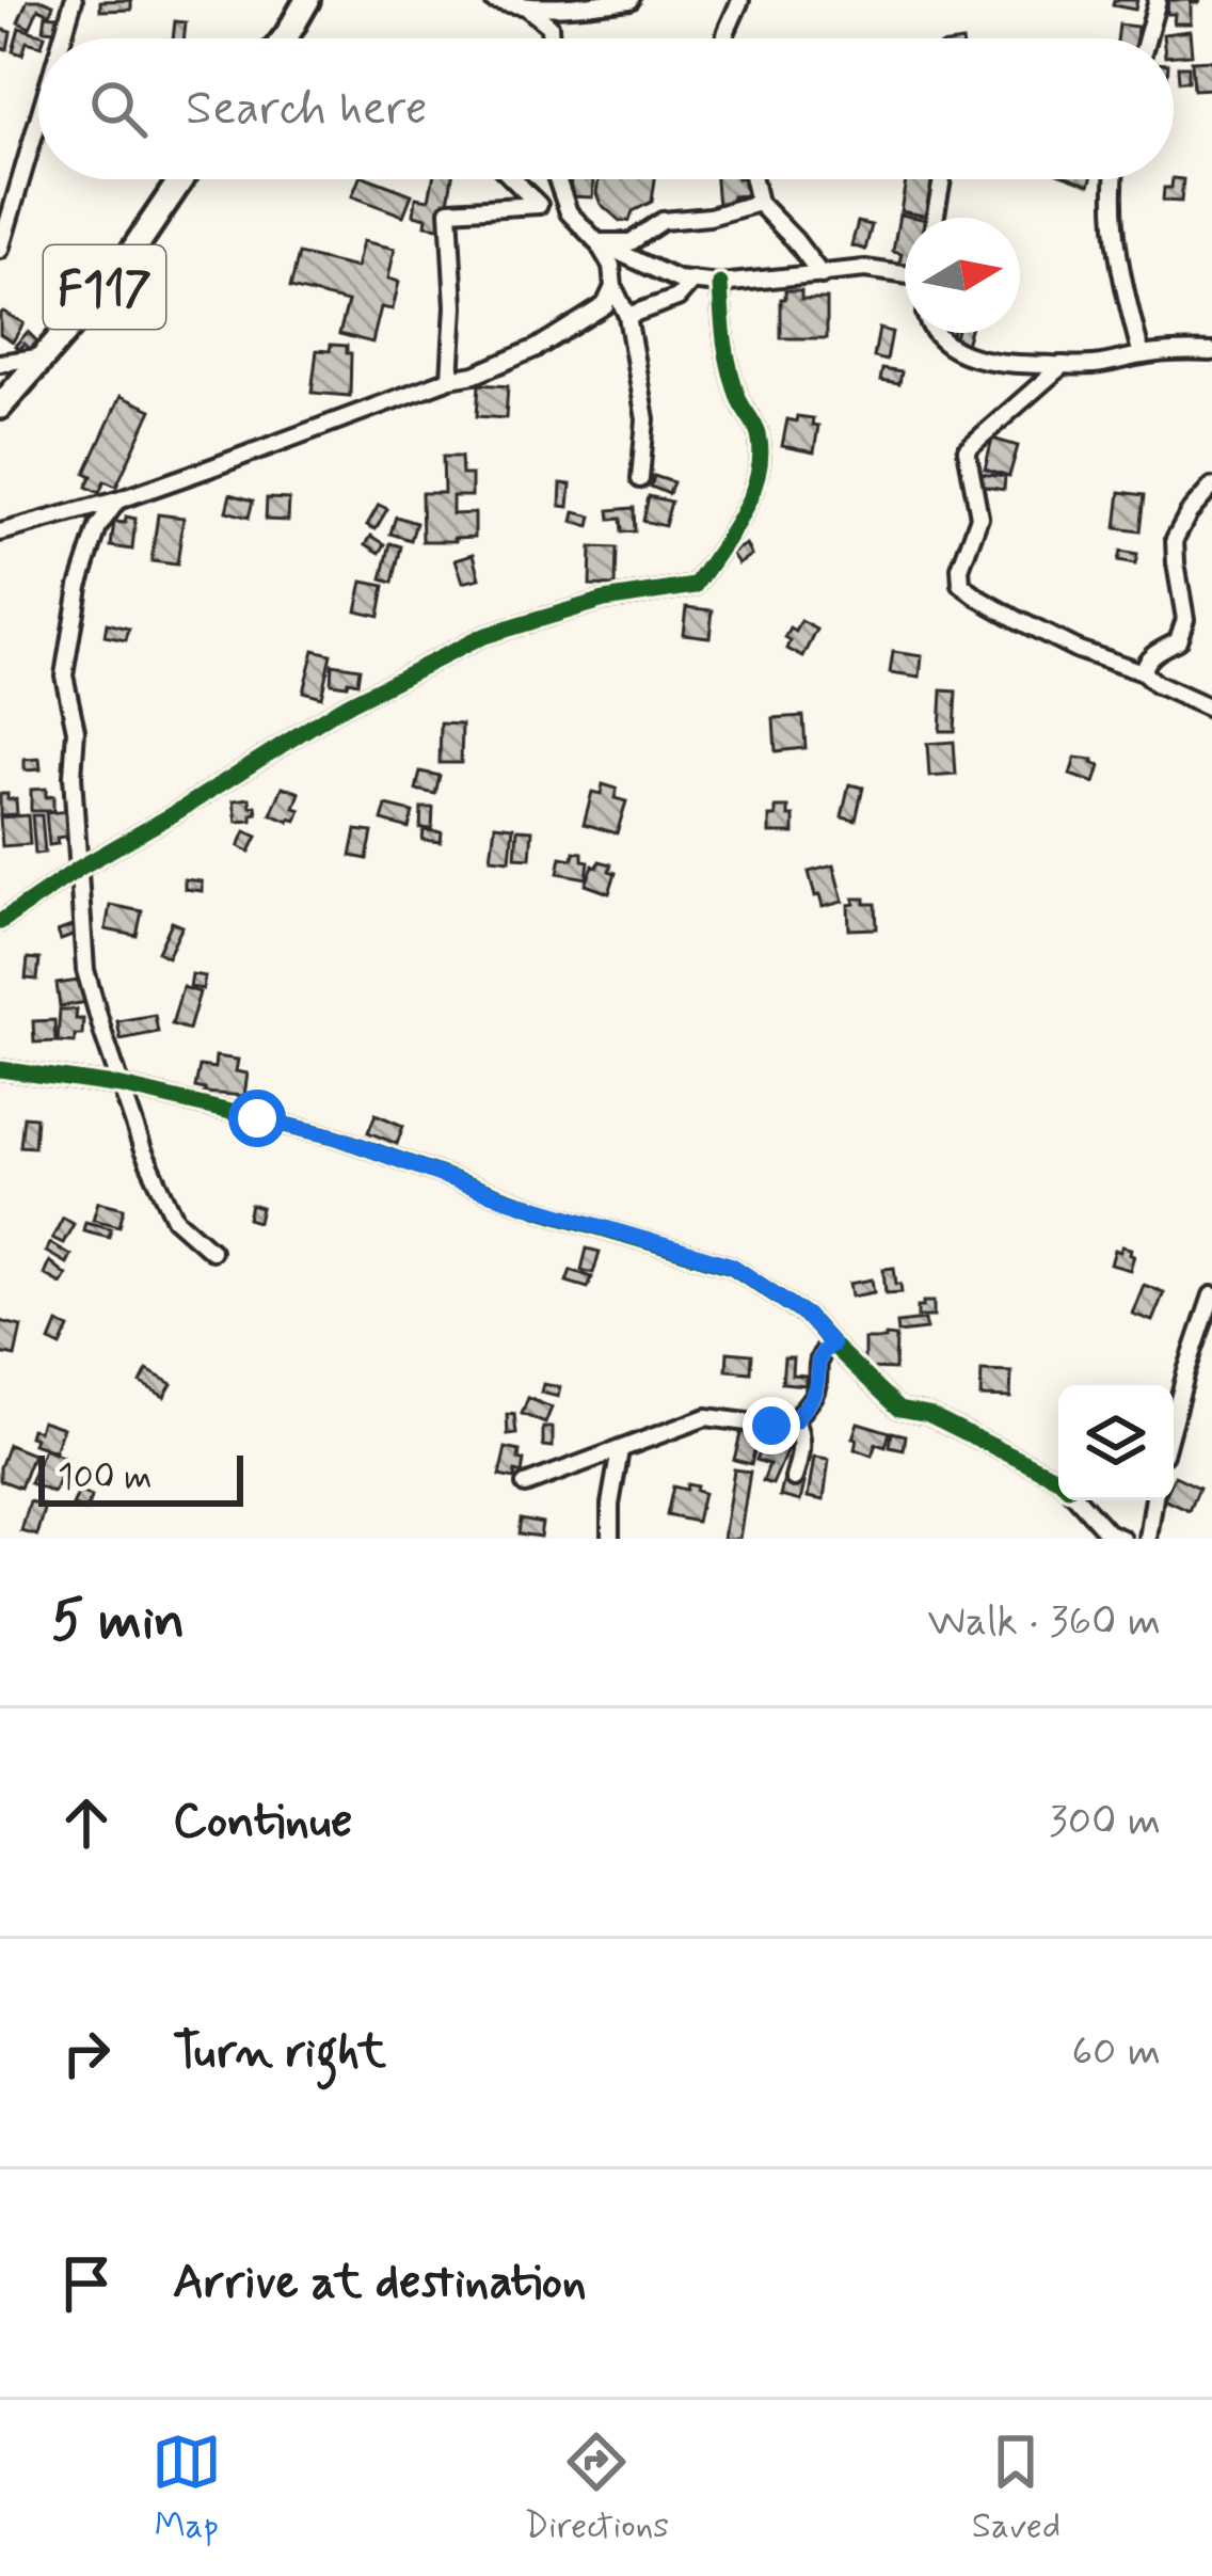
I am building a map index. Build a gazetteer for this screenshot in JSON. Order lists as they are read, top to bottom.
{
  "streets": {
    "main road": ["F117"]
  },
  "scale_bar": "100 m",
  "north": "right",
  "page": {
    "search": "Search here",
    "scale": "100 m",
    "heading": ["5 min", "Walk · 360 m"],
    "list": [
      ["Continue", "300 m"],
      ["Turn right", "60 m"],
      "Arrive at destination"
    ],
    "nav": ["Map", "Directions", "Saved"]
  }
}
